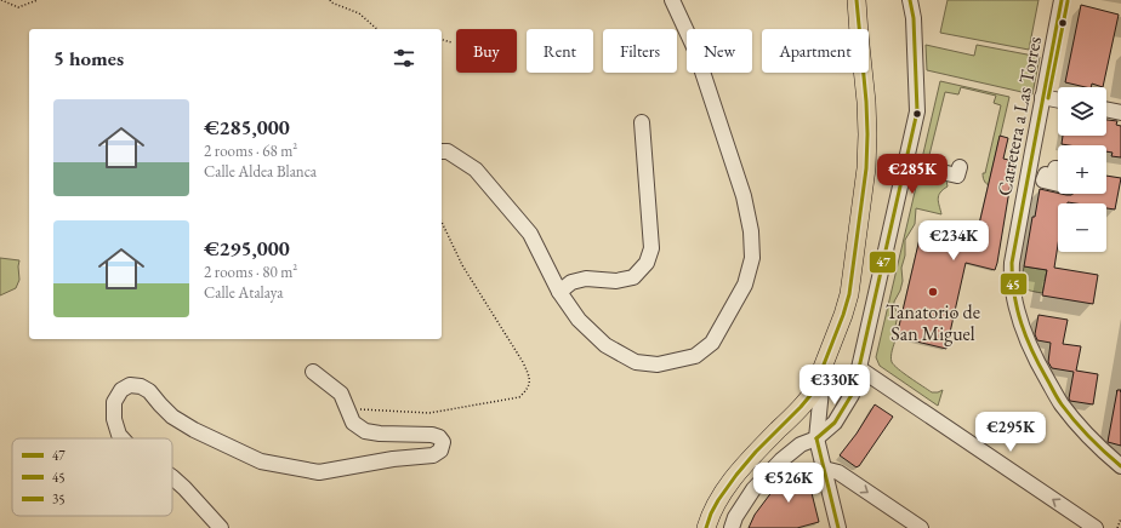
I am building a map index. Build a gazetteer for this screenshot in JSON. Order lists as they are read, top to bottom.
{
  "streets": {
    "street": ["Carretera a Las Torres"]
  },
  "places": ["Tanatorio de San Miguel"],
  "lines": ["transit line 47", "transit line 45", "transit line 35"],
  "legend": ["47", "45", "35"],
  "page": {
    "chip": [
      "Buy",
      "Rent",
      "Filters",
      "New",
      "Apartment"
    ],
    "heading": "5 homes",
    "map_buttons": ["+", "−"],
    "list": [
      {
        "name": "€285,000",
        "note": "2 rooms · 68 m² · Calle Aldea Blanca"
      },
      {
        "name": "€295,000",
        "note": "2 rooms · 80 m² · Calle Atalaya"
      }
    ],
    "price": [
      "€285K",
      "€234K",
      "€330K",
      "€295K",
      "€526K"
    ]
  }
}
